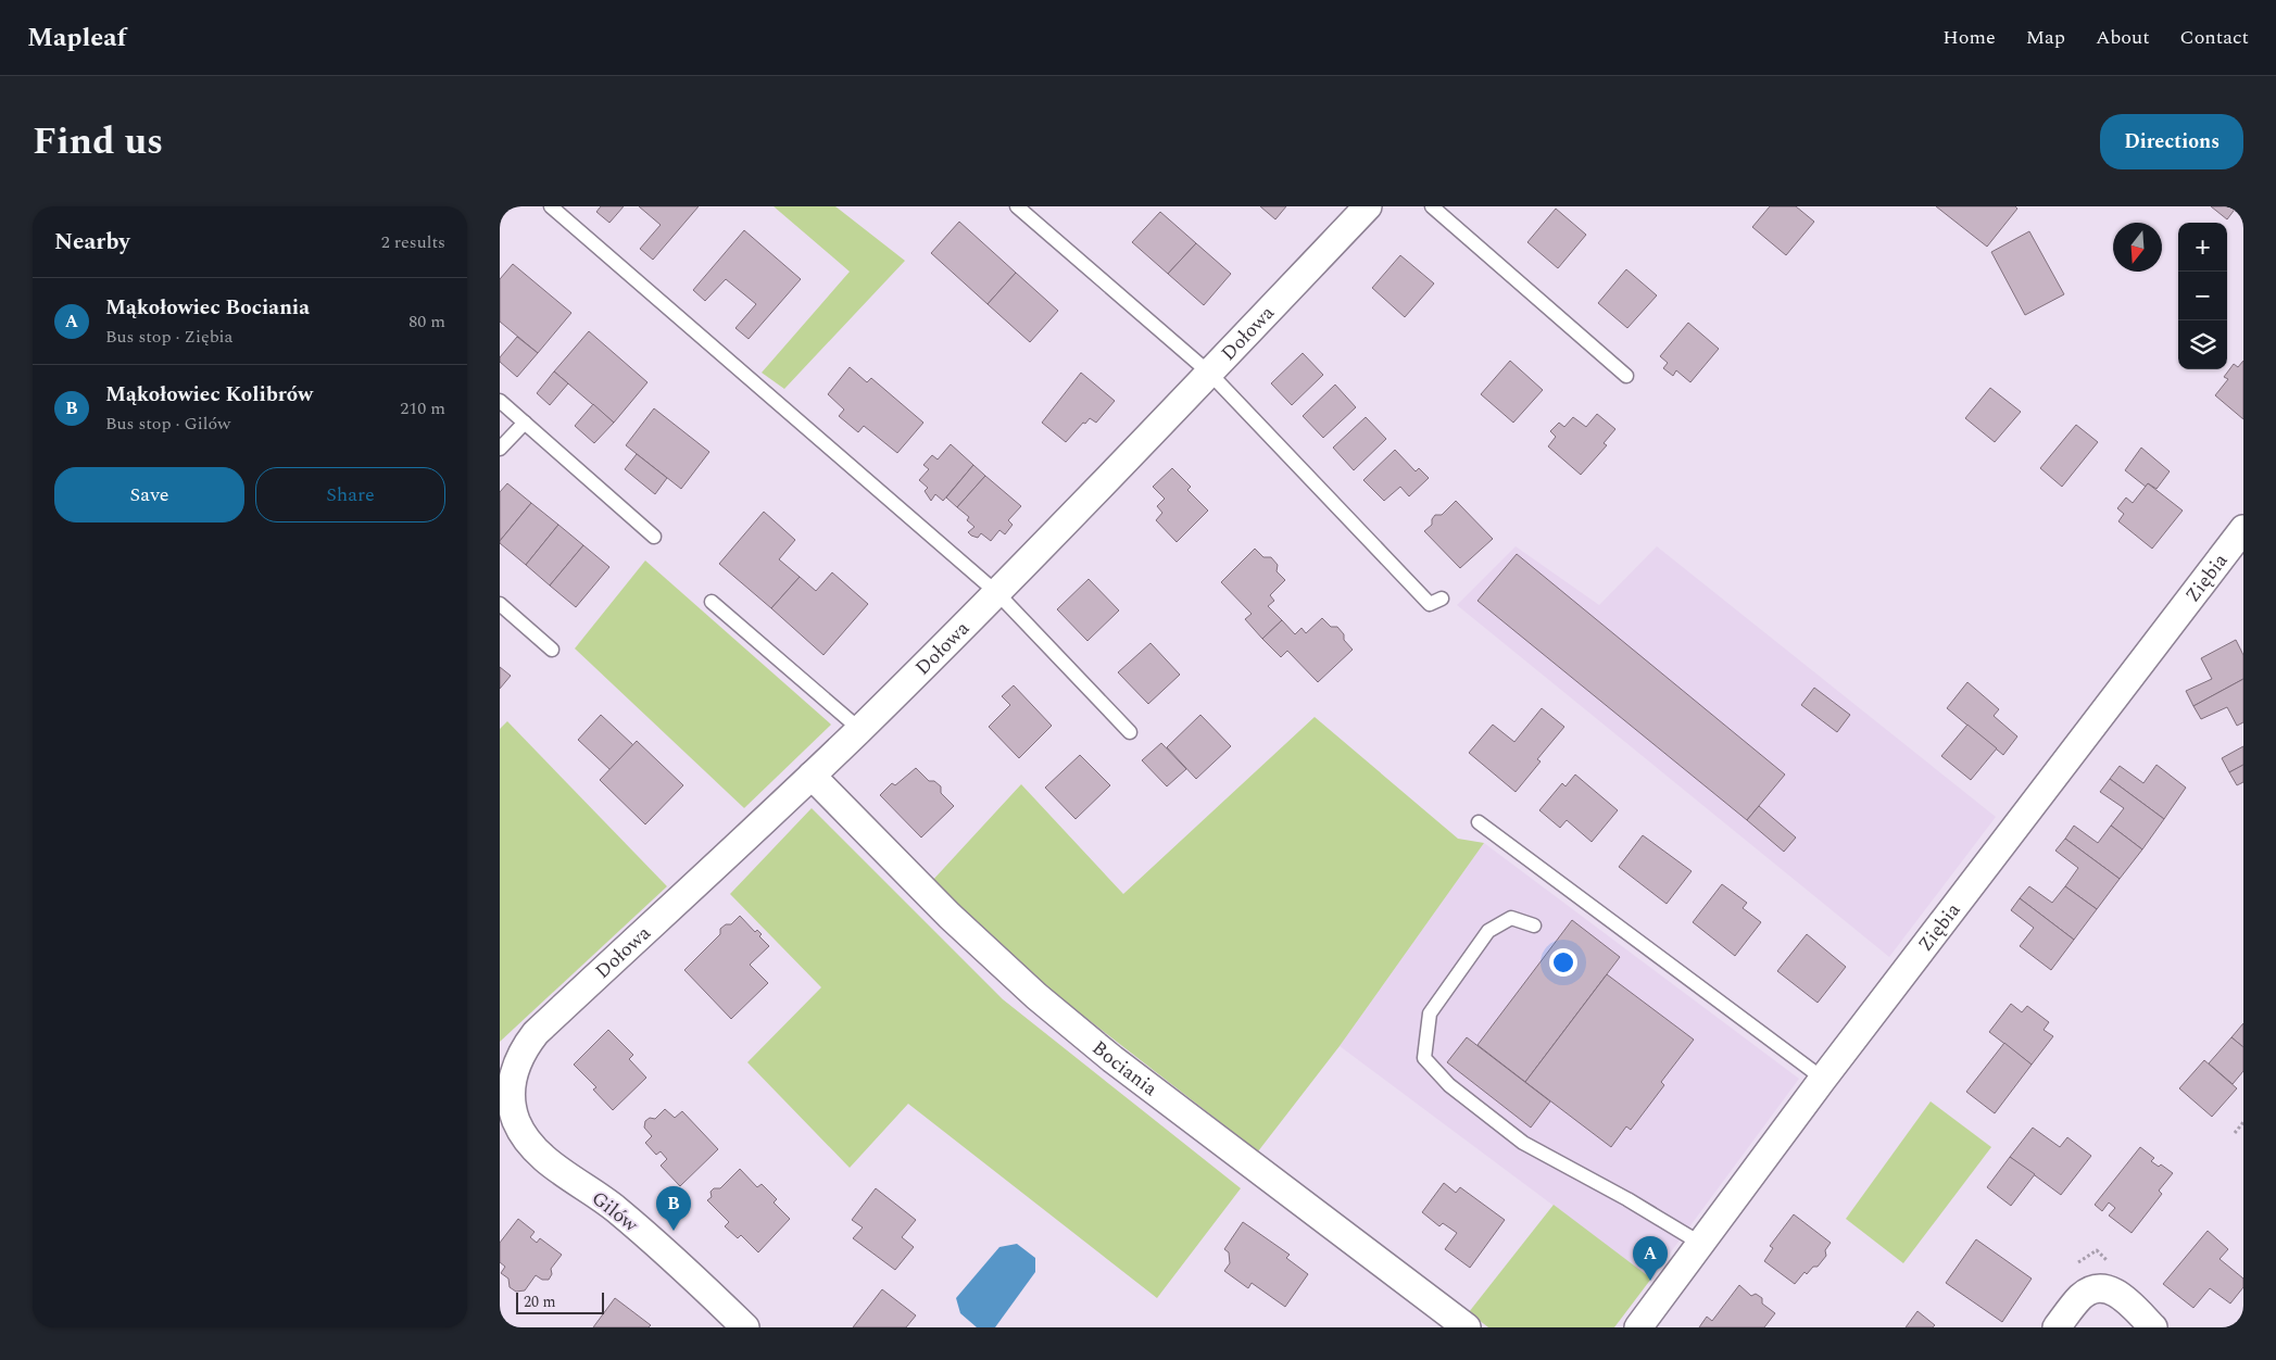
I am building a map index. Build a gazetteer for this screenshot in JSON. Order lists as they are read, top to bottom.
{
  "streets": {
    "street": [
      "Dołowa",
      "Ziębia",
      "Bociania",
      "Gilów"
    ]
  },
  "crossings": [
    ["Dołowa", "Bociania"],
    ["Dołowa", "Gilów"]
  ],
  "scale_bar": "20 m",
  "north": "bottom",
  "page": {
    "header": "Mapleaf",
    "nav": [
      "Home",
      "Map",
      "About",
      "Contact"
    ],
    "title": "Find us",
    "buttons": [
      "Directions",
      ["Save", "Share"]
    ],
    "heading": ["Nearby", "2 results"],
    "map_buttons": ["+", "−"],
    "list": [
      {
        "mark": "A",
        "name": "Mąkołowiec Bociania",
        "note": "Bus stop · Ziębia",
        "value": "80 m"
      },
      {
        "mark": "B",
        "name": "Mąkołowiec Kolibrów",
        "note": "Bus stop · Gilów",
        "value": "210 m"
      }
    ],
    "pins": ["B", "A"],
    "scale": "20 m"
  }
}
